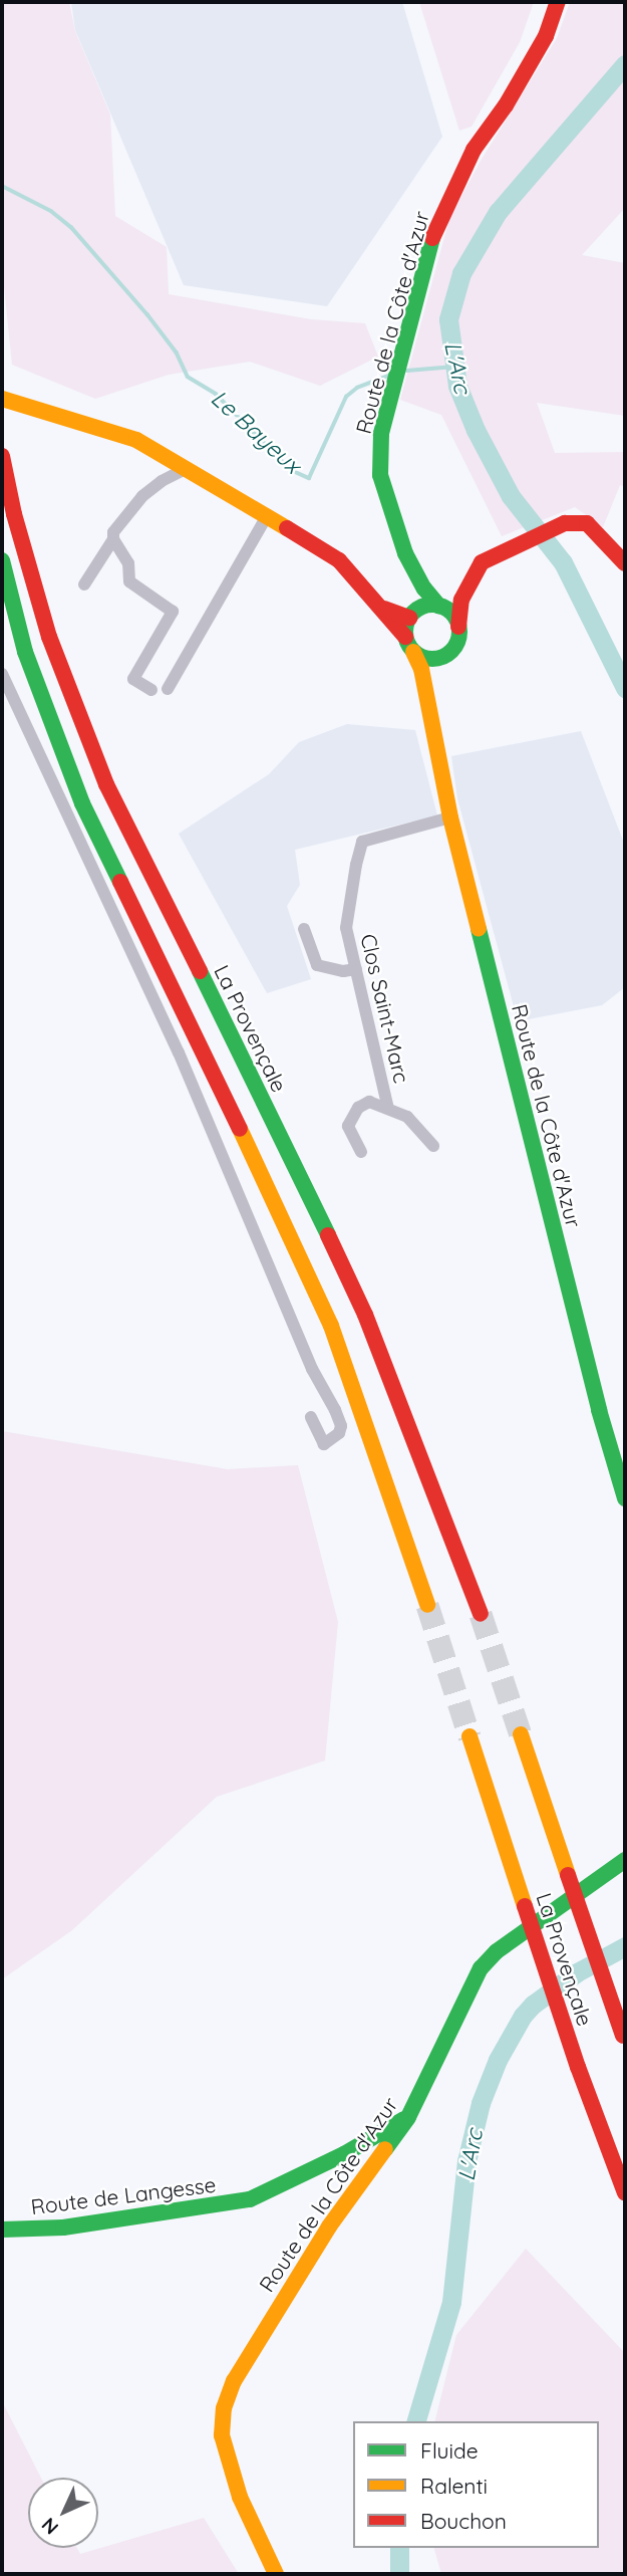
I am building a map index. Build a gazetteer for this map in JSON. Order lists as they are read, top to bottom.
{
  "streets": {
    "main road": ["Route de la Côte d'Azur", "La Provençale", "Route de Langesse"],
    "street": ["Clos Saint-Marc"]
  },
  "crossings": [
    ["Route de la Côte d'Azur", "Clos Saint-Marc"],
    ["Route de la Côte d'Azur", "Route de Langesse"]
  ],
  "water": ["L'Arc", "Le Bayeux"],
  "legend": ["Fluide", "Ralenti", "Bouchon"],
  "north": "bottom left"
}
